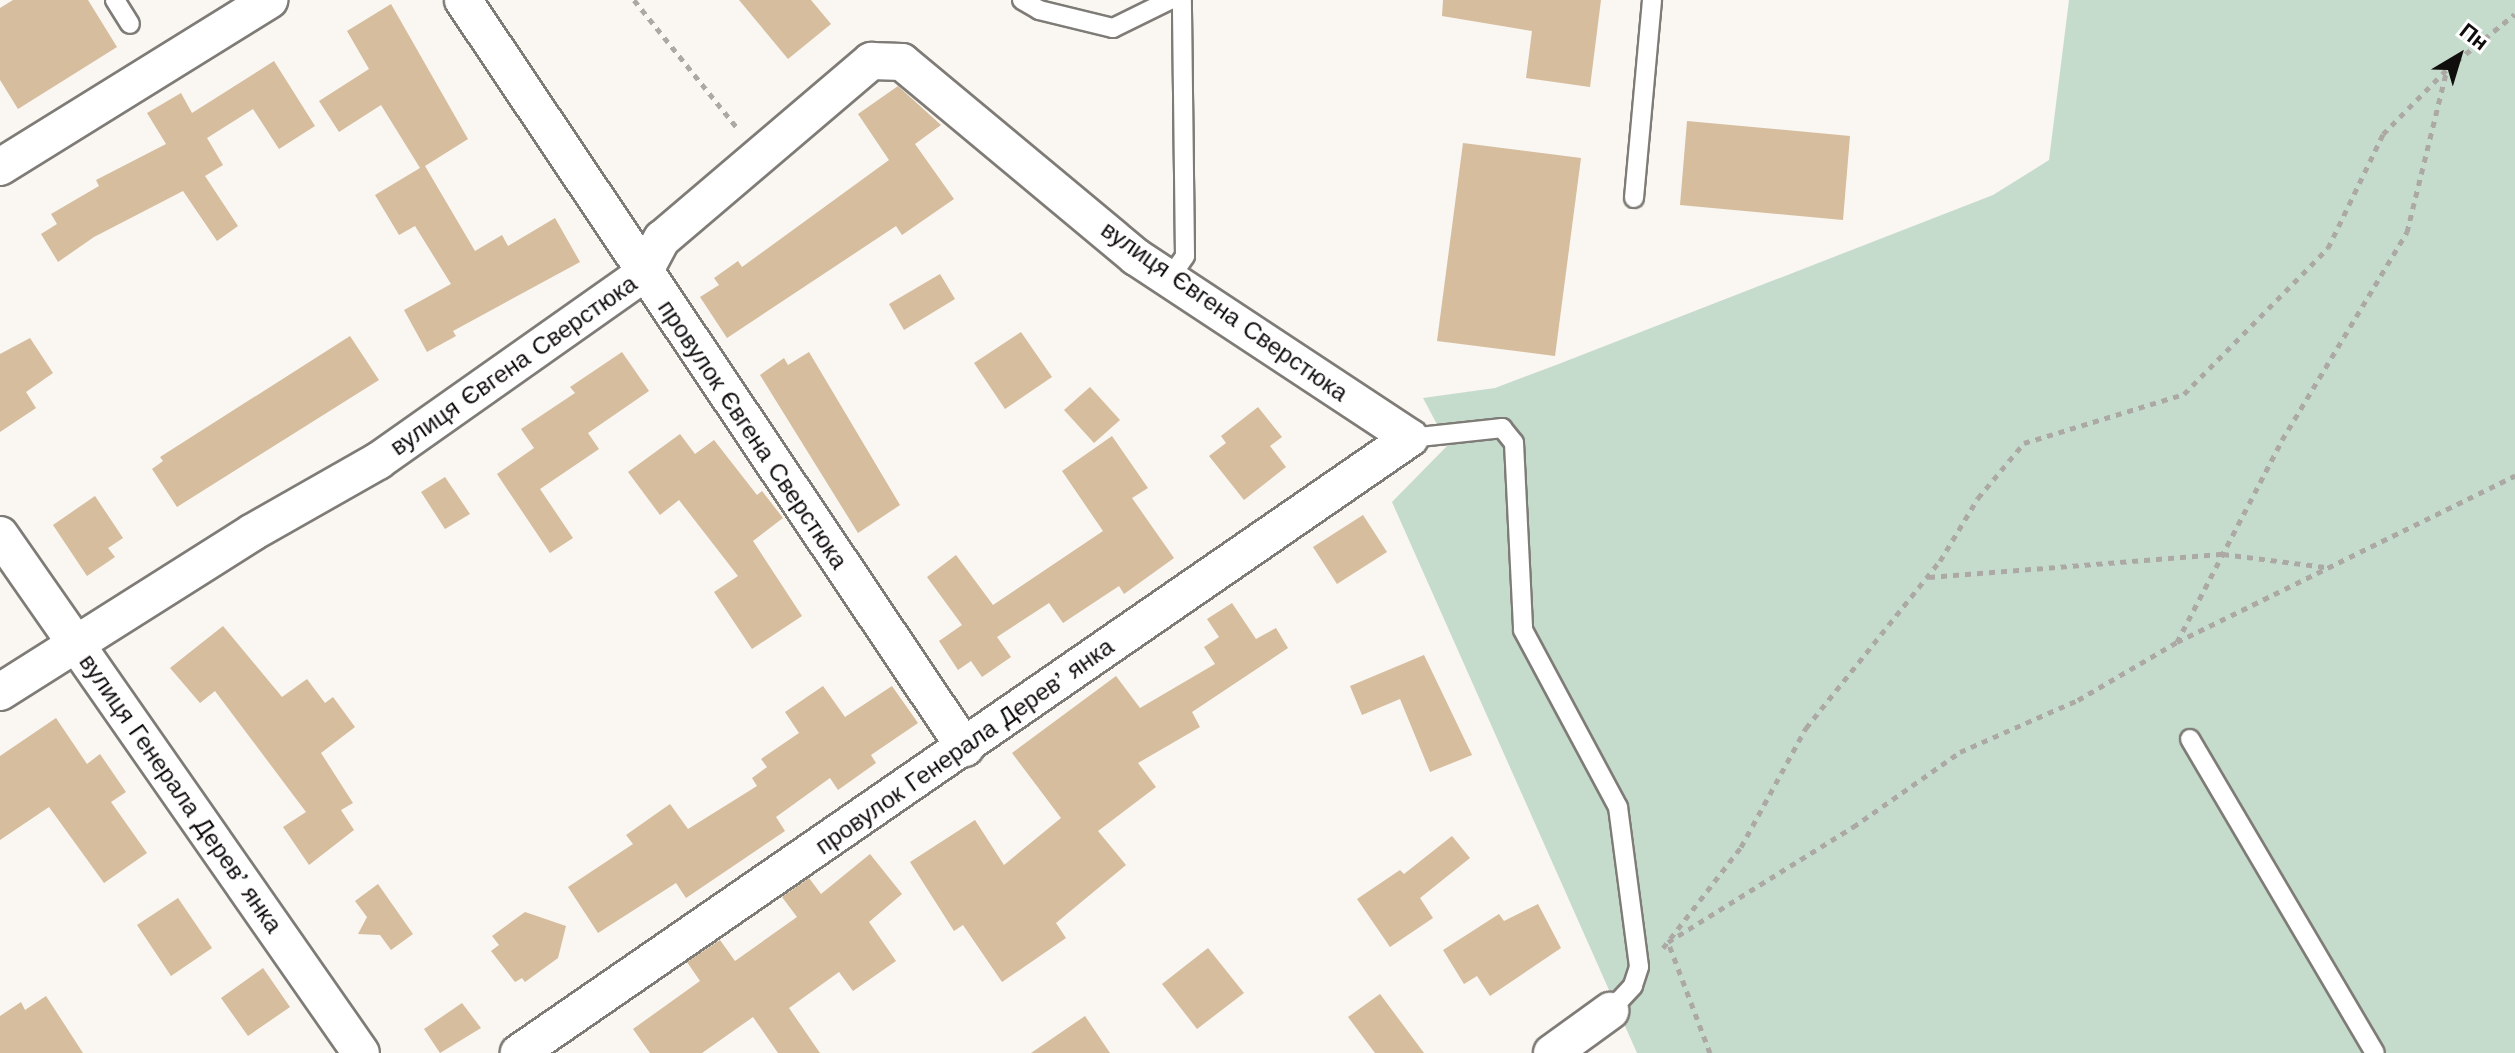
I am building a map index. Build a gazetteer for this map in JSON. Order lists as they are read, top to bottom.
{
  "streets": {
    "street": [
      "вулиця Євгена Сверстюка",
      "провулок Євгена Сверстюка",
      "провулок Генерала Деревʼянка",
      "вулиця Генерала Деревʼянка"
    ]
  },
  "crossings": [
    ["вулиця Євгена Сверстюка", "провулок Євгена Сверстюка"],
    ["вулиця Євгена Сверстюка", "провулок Генерала Деревʼянка"],
    ["вулиця Євгена Сверстюка", "вулиця Генерала Деревʼянка"],
    ["провулок Євгена Сверстюка", "провулок Генерала Деревʼянка"]
  ],
  "north": "top right"
}
